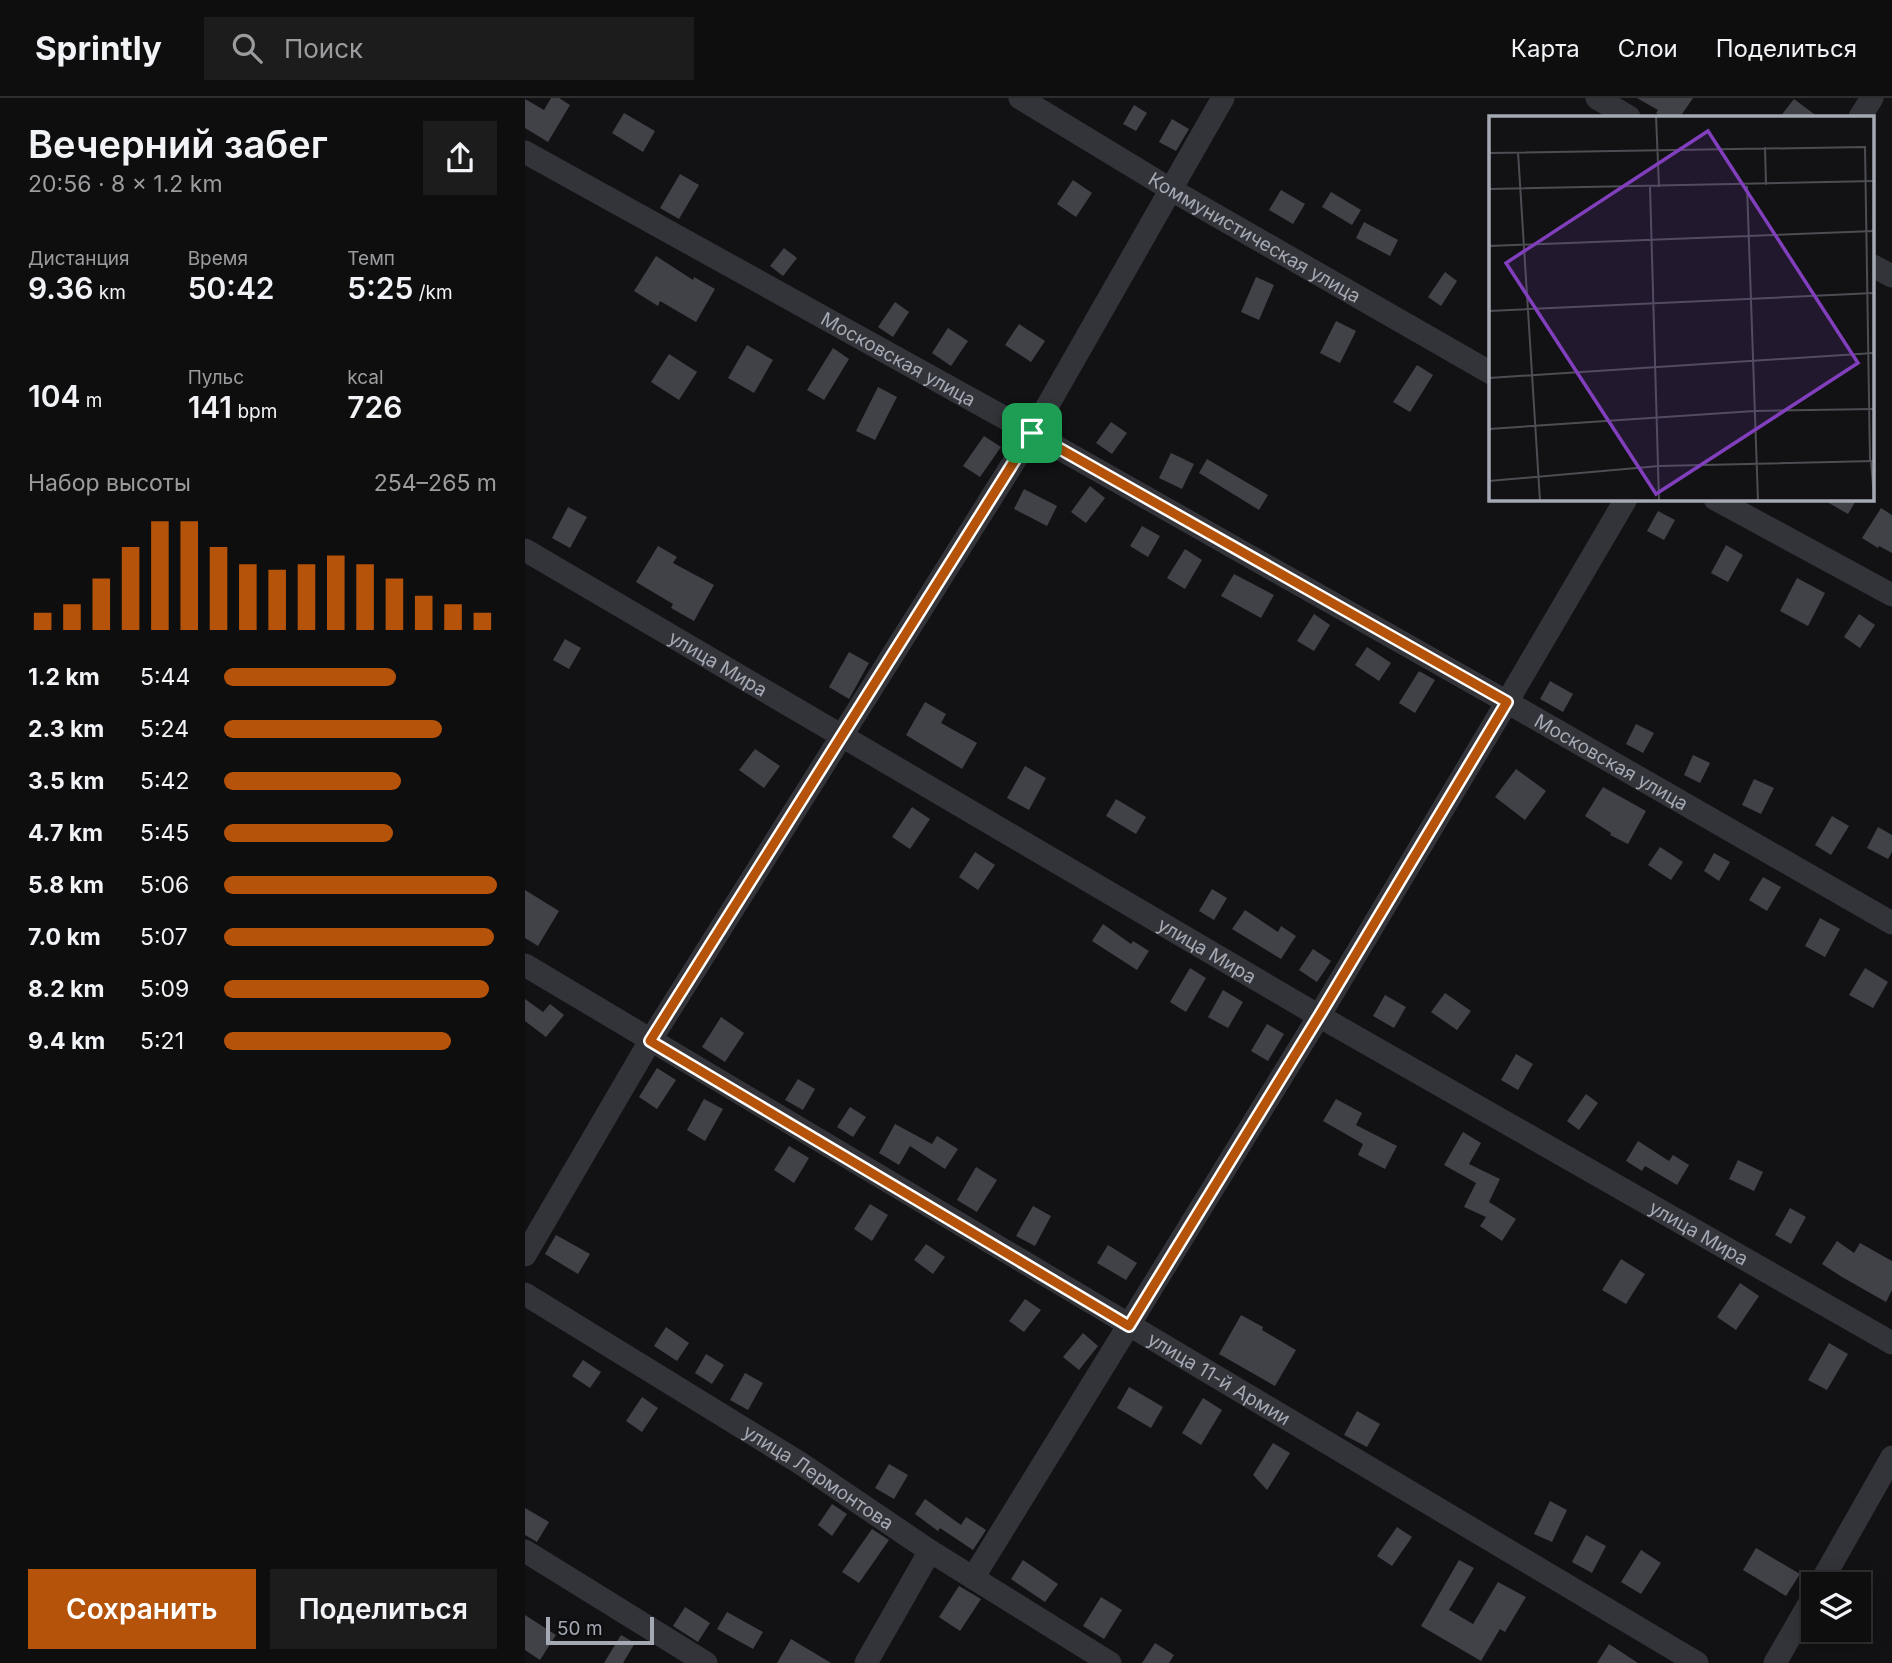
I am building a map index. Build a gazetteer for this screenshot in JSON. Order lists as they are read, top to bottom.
{
  "streets": {
    "street": [
      "Коммунистическая улица",
      "Московская улица",
      "улица Мира",
      "улица 11-й Армии",
      "улица Лермонтова"
    ]
  },
  "scale_bar": "50 m",
  "page": {
    "header": "Sprintly",
    "search": "Поиск",
    "nav": ["Карта", "Слои", "Поделиться"],
    "heading": ["Вечерний забег", "20:56 · 8 × 1.2 km"],
    "stats": [
      ["Дистанция", "9.36 km"],
      ["Время", "50:42"],
      ["Темп", "5:25 /km"],
      ["104 m"],
      ["Пульс", "141 bpm"],
      ["kcal", "726"]
    ],
    "chart": ["Набор высоты", "254–265 m"],
    "list": [
      {
        "name": "1.2 km",
        "note": "5:44"
      },
      {
        "name": "2.3 km",
        "note": "5:24"
      },
      {
        "name": "3.5 km",
        "note": "5:42"
      },
      {
        "name": "4.7 km",
        "note": "5:45"
      },
      {
        "name": "5.8 km",
        "note": "5:06"
      },
      {
        "name": "7.0 km",
        "note": "5:07"
      },
      {
        "name": "8.2 km",
        "note": "5:09"
      },
      {
        "name": "9.4 km",
        "note": "5:21"
      }
    ],
    "buttons": ["Сохранить", "Поделиться"],
    "scale": "50 m"
  }
}
